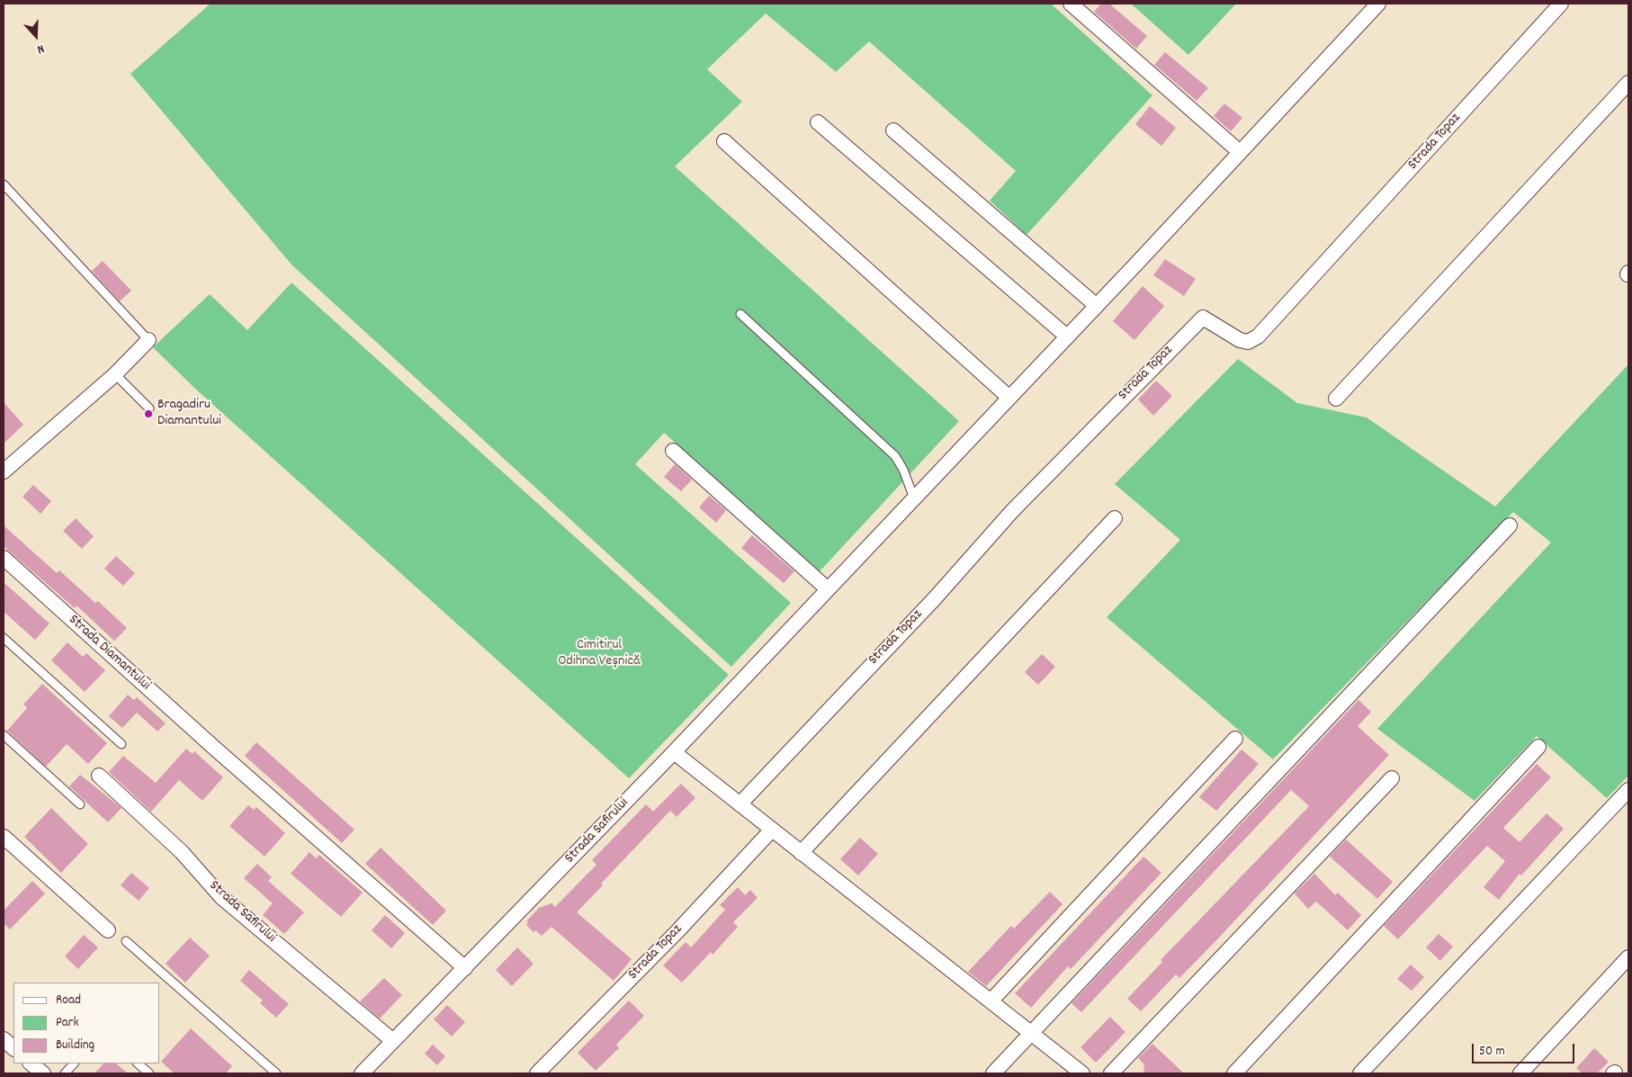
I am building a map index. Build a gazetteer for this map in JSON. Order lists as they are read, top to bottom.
{
  "streets": {
    "street": ["Strada Topaz", "Strada Diamantului", "Strada Safirului"]
  },
  "crossings": [
    ["Strada Diamantului", "Strada Safirului"]
  ],
  "parks": ["Cimitirul Odihna Veșnică"],
  "places": ["Bragadiru Diamantului"],
  "legend": ["Road", "Park", "Building"],
  "scale_bar": "50 m",
  "north": "bottom"
}
